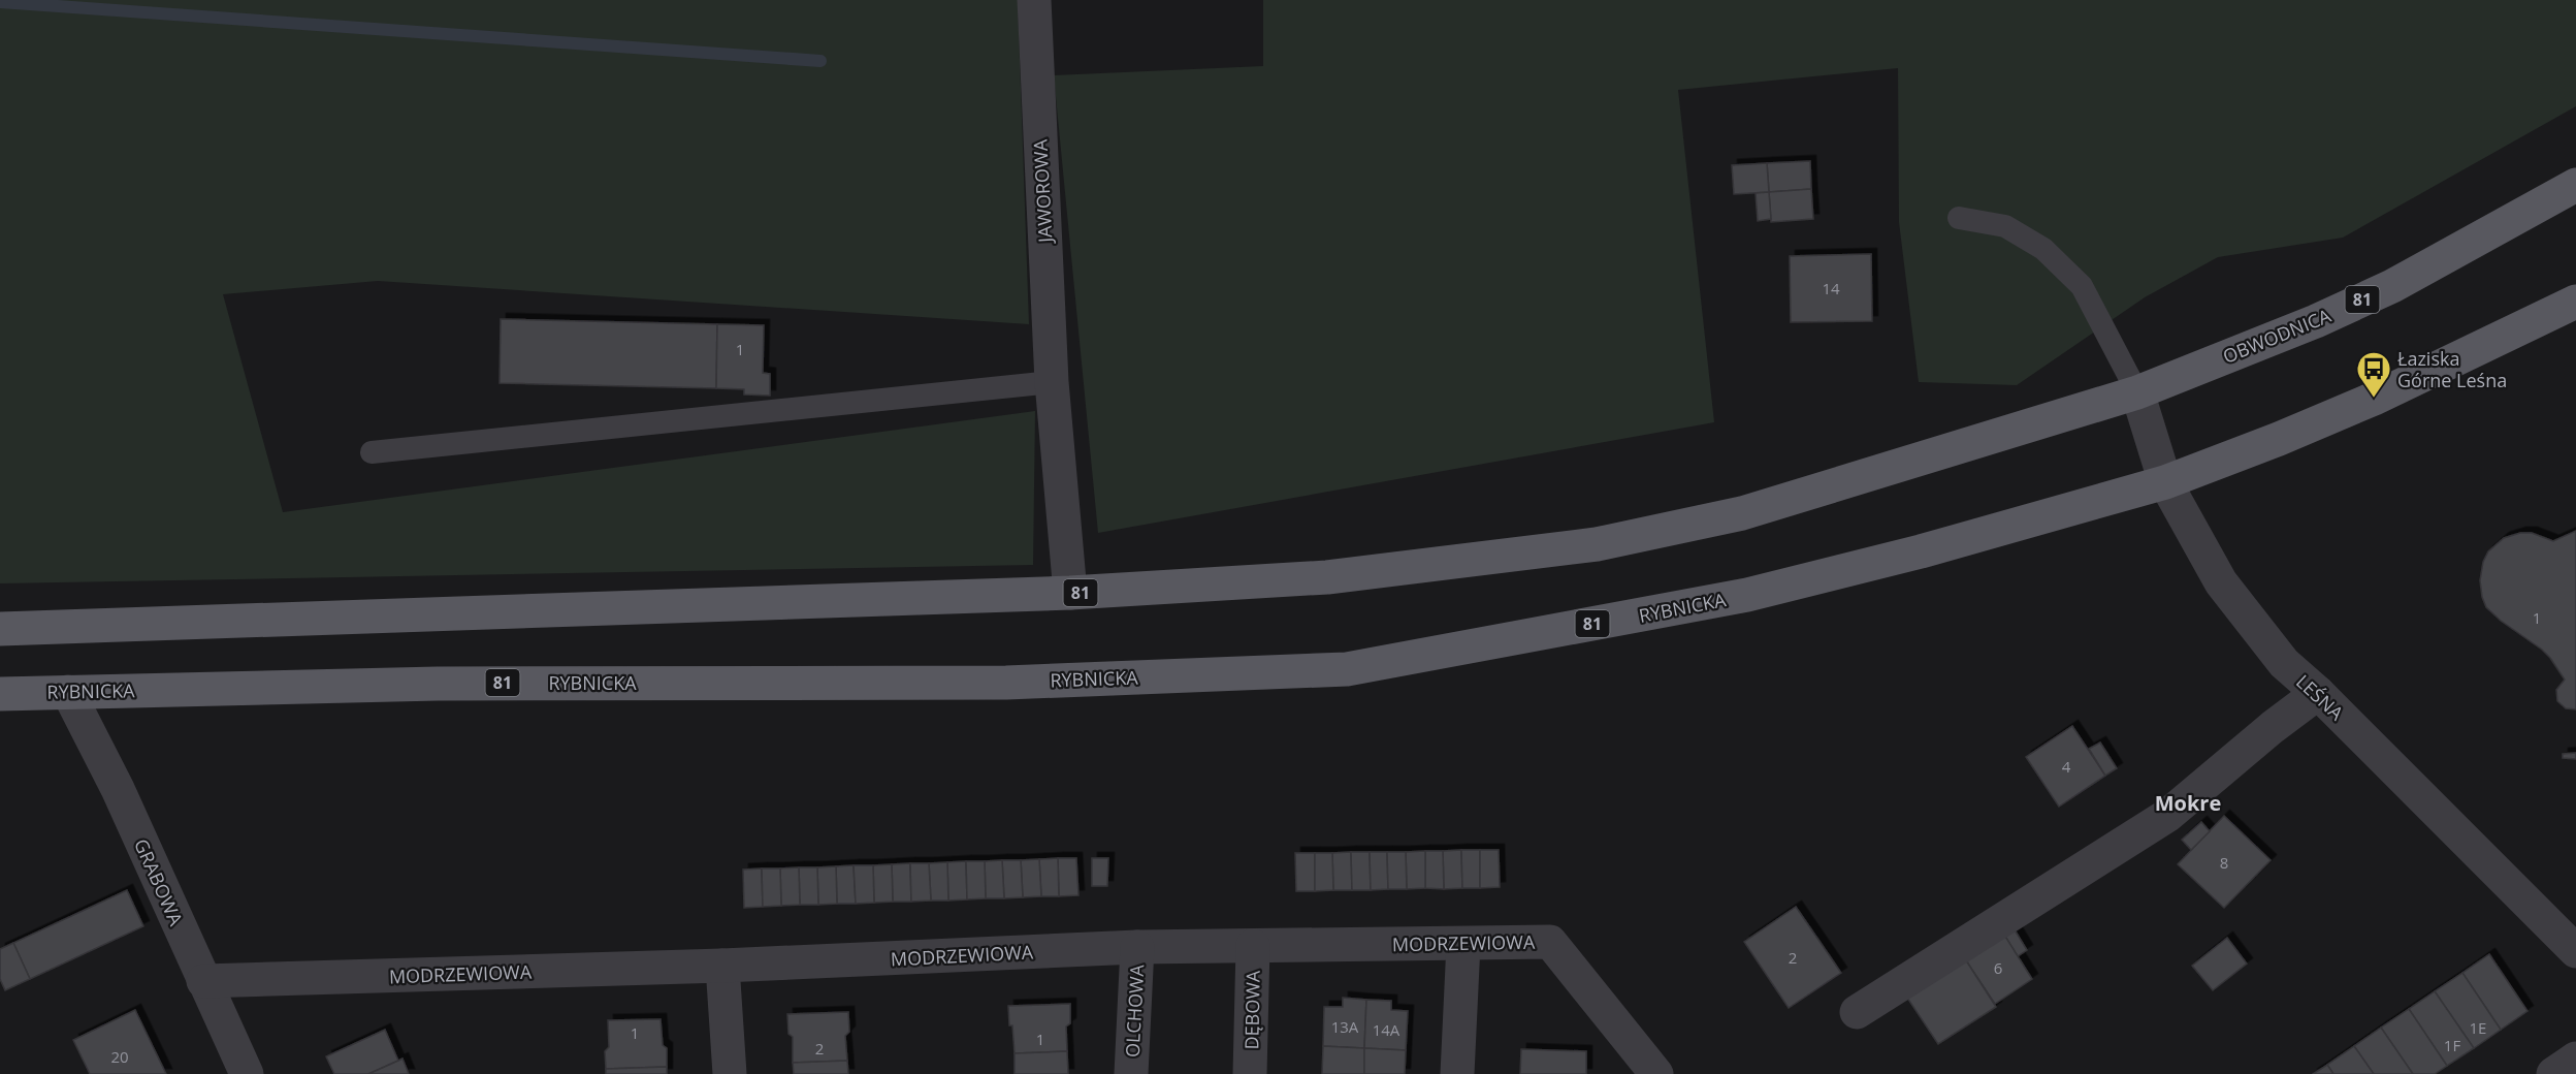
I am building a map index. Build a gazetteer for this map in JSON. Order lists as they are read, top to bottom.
{
  "streets": {
    "main road": ["81", "OBWODNICA", "RYBNICKA"],
    "street": [
      "JAWOROWA",
      "LEŚNA",
      "GRABOWA",
      "MODRZEWIOWA",
      "DĘBOWA",
      "OLCHOWA"
    ]
  },
  "crossings": [
    ["JAWOROWA", "81"],
    ["81", "OBWODNICA"],
    ["81", "RYBNICKA"],
    ["81", "LEŚNA"],
    ["OBWODNICA", "LEŚNA"],
    ["RYBNICKA", "LEŚNA"],
    ["RYBNICKA", "GRABOWA"],
    ["GRABOWA", "MODRZEWIOWA"],
    ["MODRZEWIOWA", "DĘBOWA"],
    ["MODRZEWIOWA", "OLCHOWA"]
  ],
  "districts": ["Mokre"],
  "places": {
    "bus stop": ["Łaziska Górne Leśna"]
  },
  "house_numbers": [
    "14",
    "1",
    "1",
    "4",
    "8",
    "2",
    "6",
    "13A",
    "1E",
    "14A",
    "1",
    "1",
    "1F",
    "2",
    "20"
  ]
}
